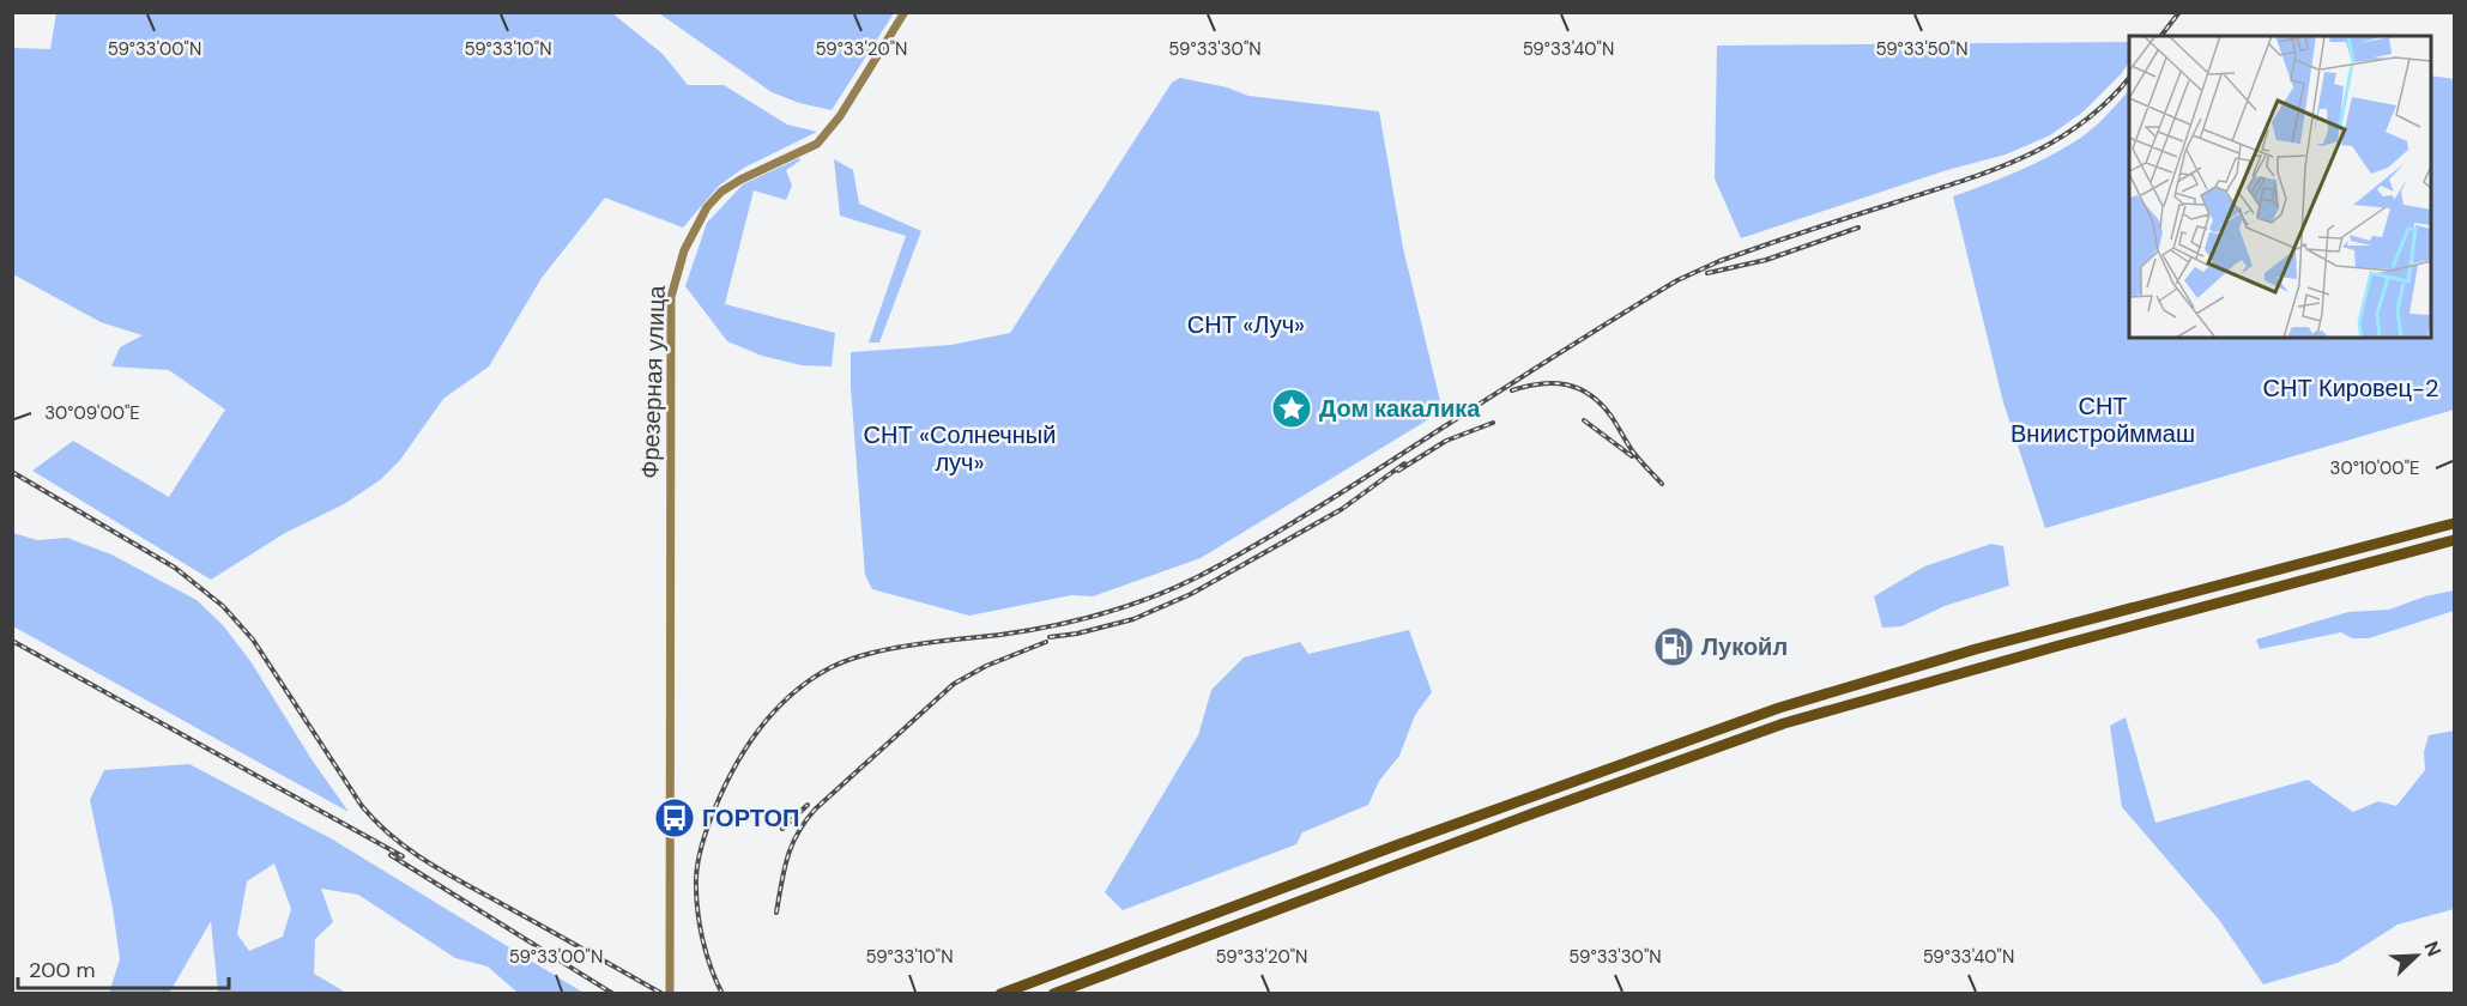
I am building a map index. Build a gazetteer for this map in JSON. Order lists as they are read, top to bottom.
{
  "streets": {
    "street": ["Фрезерная улица"]
  },
  "parks": [
    "СНТ «Луч»",
    "СНТ Кировец-2",
    "СНТ Вниистройммаш",
    "СНТ «Солнечный луч»"
  ],
  "places": {
    "place": ["Дом какалика"],
    "fuel station": ["Лукойл"],
    "bus stop": ["ГОРТОП"]
  },
  "scale_bar": "200 m",
  "north": "top right",
  "coordinates": [
    "59°33'00\"N",
    "59°33'10\"N",
    "59°33'20\"N",
    "59°33'30\"N",
    "59°33'40\"N",
    "59°33'50\"N",
    "30°09'00\"E",
    "30°10'00\"E"
  ]
}
